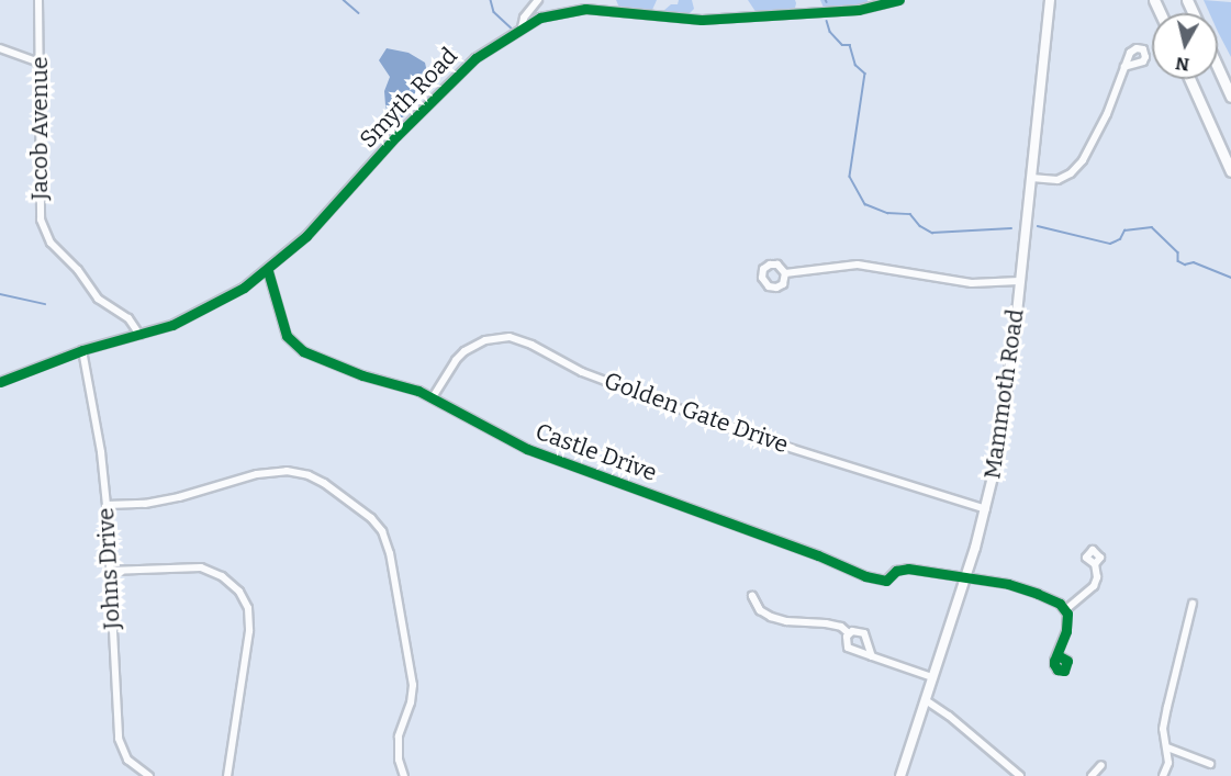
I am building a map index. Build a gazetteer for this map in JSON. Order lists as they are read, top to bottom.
{
  "streets": {
    "main road": ["Mammoth Road"],
    "street": [
      "Smyth Road",
      "Jacob Avenue",
      "Golden Gate Drive",
      "Castle Drive",
      "Johns Drive"
    ]
  },
  "crossings": [
    ["Smyth Road", "Jacob Avenue"],
    ["Smyth Road", "Castle Drive"],
    ["Smyth Road", "Johns Drive"],
    ["Mammoth Road", "Golden Gate Drive"],
    ["Mammoth Road", "Castle Drive"],
    ["Golden Gate Drive", "Castle Drive"]
  ],
  "north": "bottom"
}
